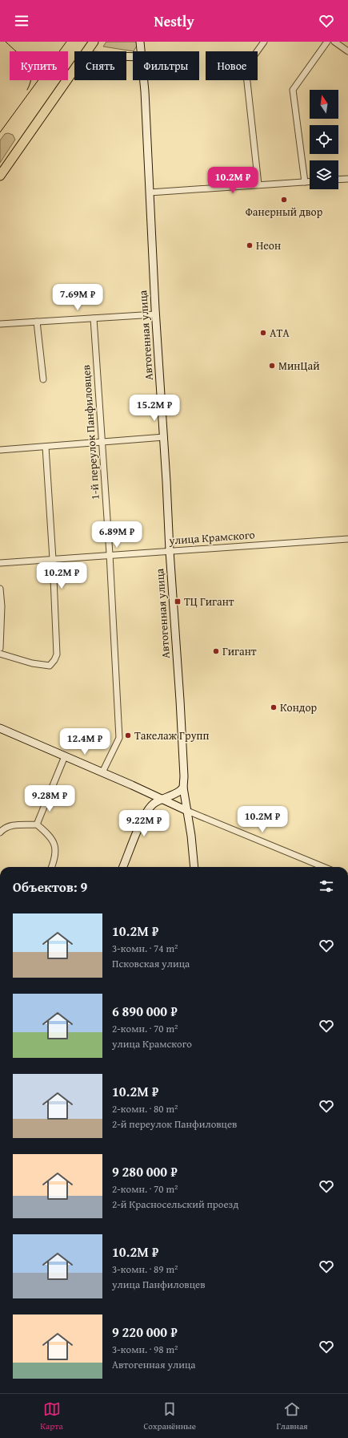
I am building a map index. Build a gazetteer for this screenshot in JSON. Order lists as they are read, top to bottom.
{
  "streets": {
    "street": ["Автогенная улица", "1-й переулок Панфиловцев", "улица Крамского"]
  },
  "crossings": [
    ["Автогенная улица", "улица Крамского"],
    ["1-й переулок Панфиловцев", "улица Крамского"]
  ],
  "places": {
    "other": [
      "Фанерный двор",
      "Неон",
      "АТА",
      "МинЦай",
      "Гигант",
      "Кондор",
      "Такелаж Групп"
    ],
    "transit": ["ТЦ Гигант"]
  },
  "north": "top",
  "page": {
    "header": "Nestly",
    "chip": [
      "Купить",
      "Снять",
      "Фильтры",
      "Новое"
    ],
    "price": [
      "10.2M ₽",
      "7.69M ₽",
      "15.2M ₽",
      "6.89M ₽",
      "10.2M ₽",
      "12.4M ₽",
      "9.28M ₽",
      "10.2M ₽",
      "9.22M ₽"
    ],
    "heading": "Объектов: 9",
    "list": [
      {
        "name": "10.2M ₽",
        "note": "3-комн. · 74 m² · Псковская улица"
      },
      {
        "name": "6 890 000 ₽",
        "note": "2-комн. · 70 m² · улица Крамского"
      },
      {
        "name": "10.2M ₽",
        "note": "2-комн. · 80 m² · 2-й переулок Панфиловцев"
      },
      {
        "name": "9 280 000 ₽",
        "note": "2-комн. · 70 m² · 2-й Красносельский проезд"
      },
      {
        "name": "10.2M ₽",
        "note": "3-комн. · 89 m² · улица Панфиловцев"
      },
      {
        "name": "9 220 000 ₽",
        "note": "3-комн. · 98 m² · Автогенная улица"
      }
    ],
    "tabs": ["Карта", "Сохранённые", "Главная"]
  }
}
